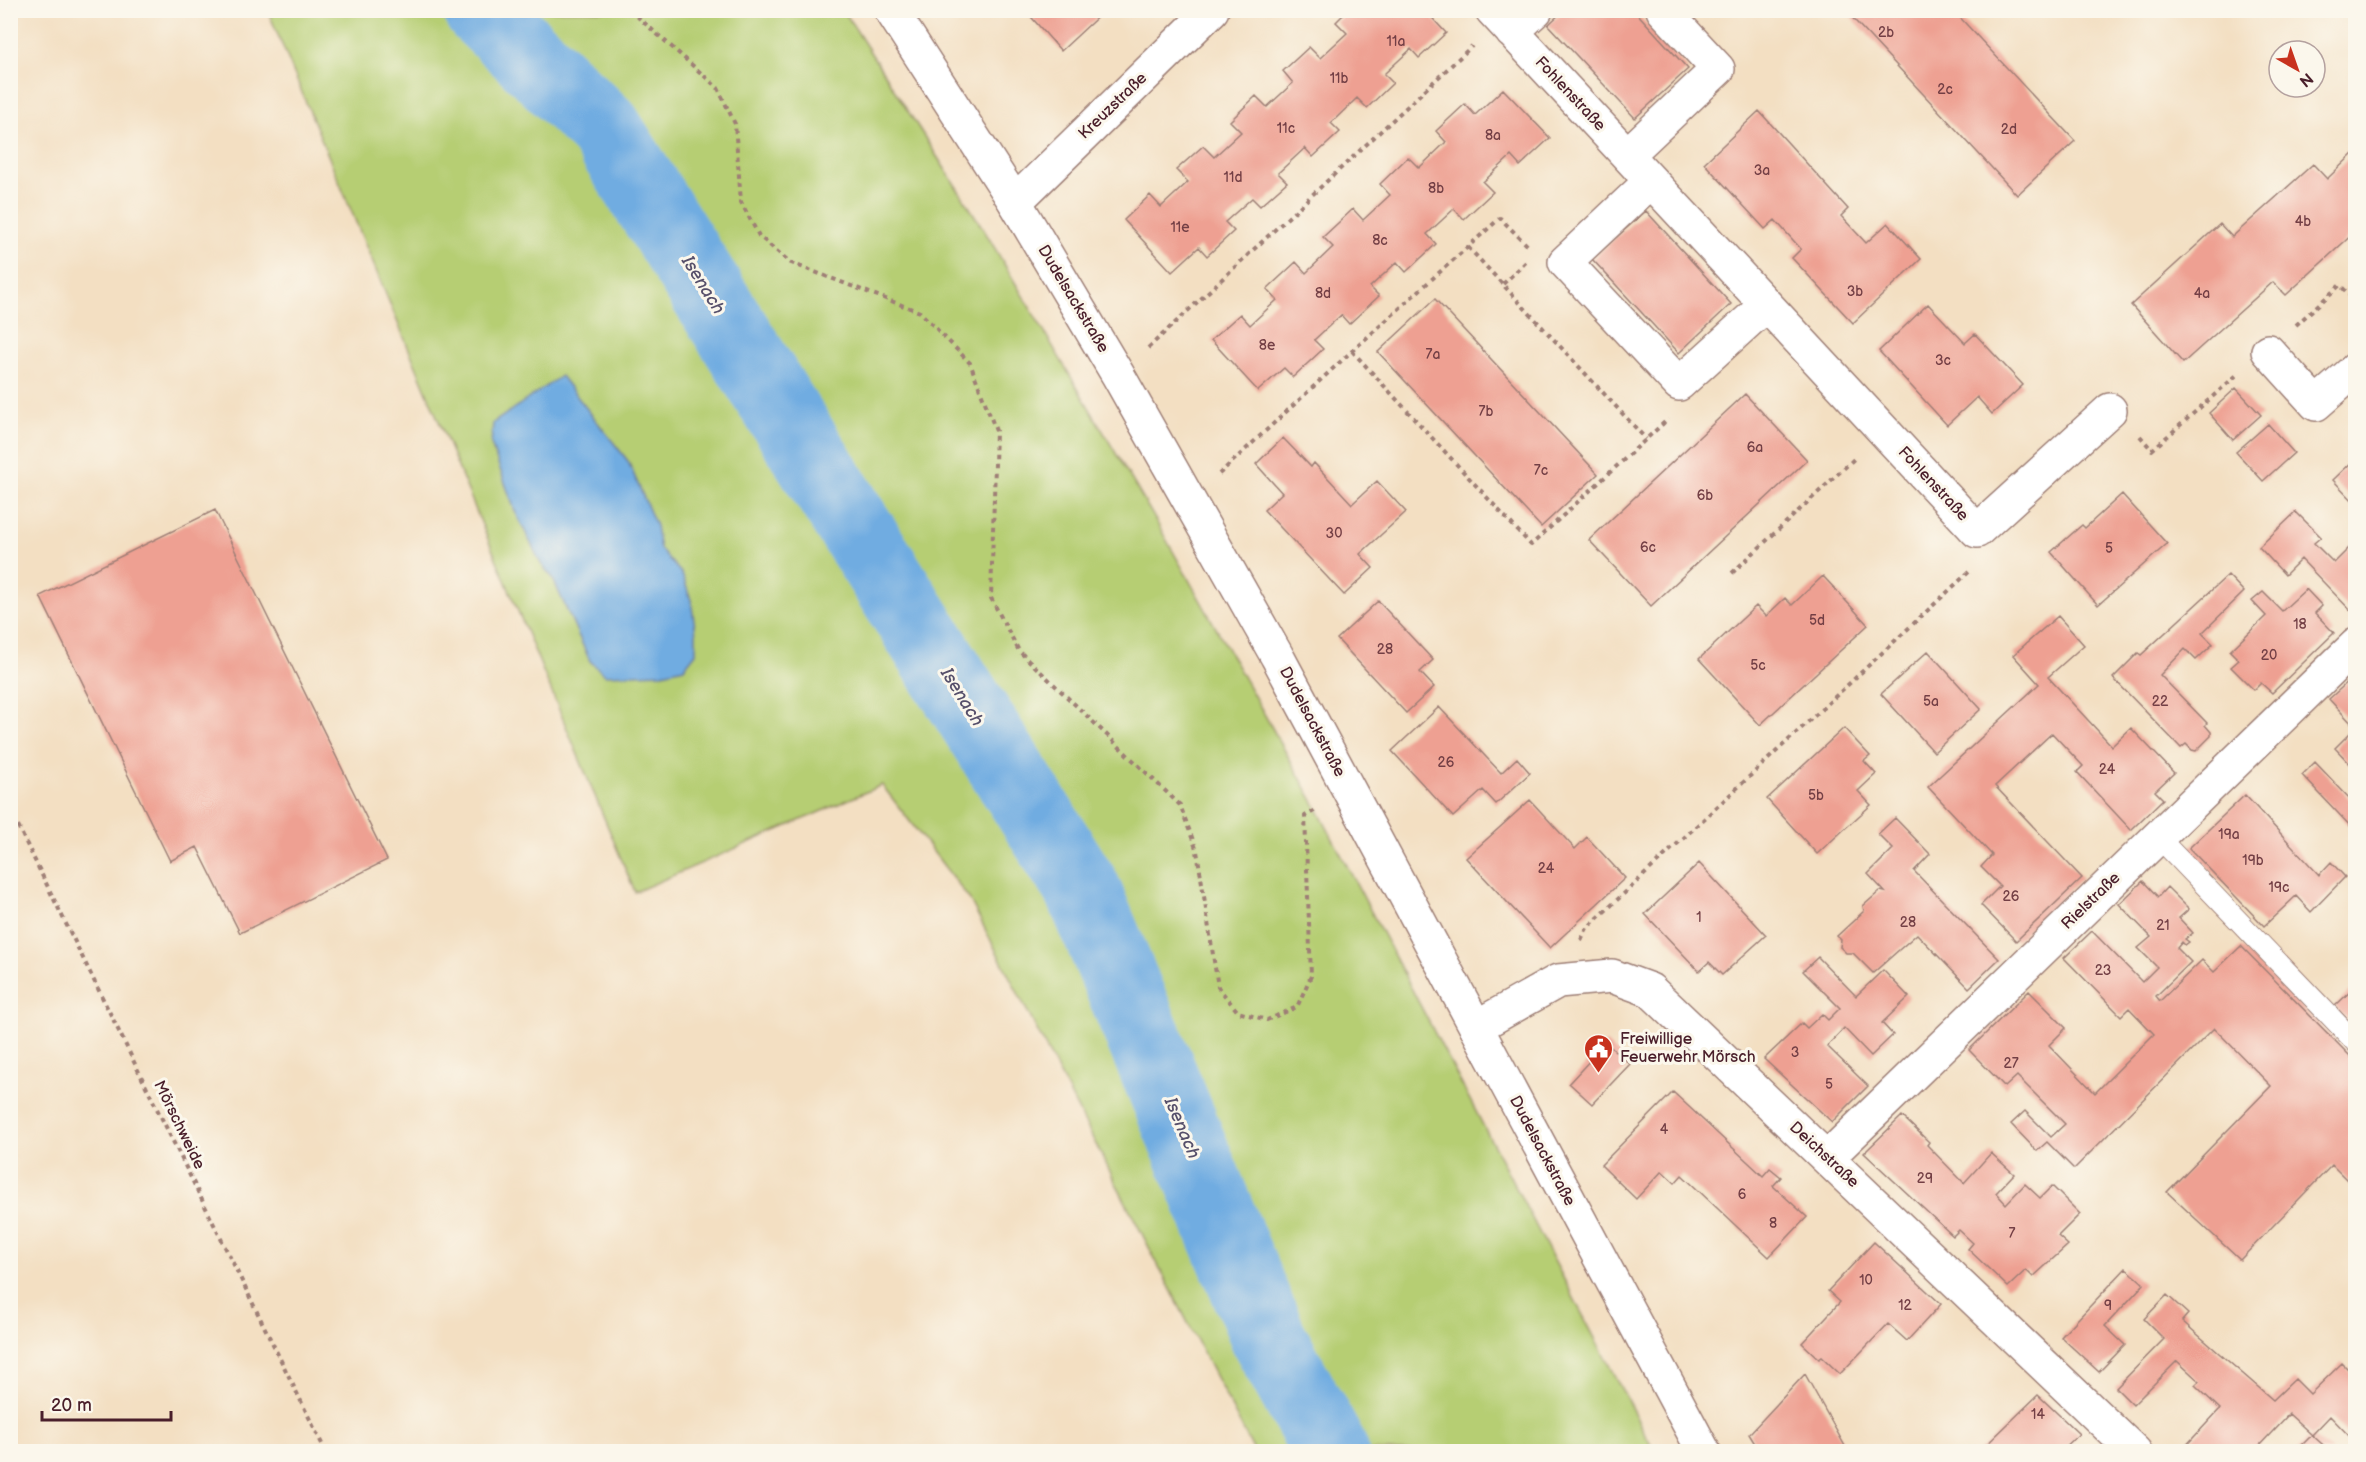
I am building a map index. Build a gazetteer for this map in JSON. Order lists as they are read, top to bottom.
{
  "streets": {
    "street": [
      "Fohlenstraße",
      "Kreuzstraße",
      "Dudelsackstraße",
      "Rielstraße",
      "Deichstraße"
    ],
    "path": ["Mörschweide"]
  },
  "crossings": [
    ["Kreuzstraße", "Dudelsackstraße"],
    ["Dudelsackstraße", "Deichstraße"],
    ["Rielstraße", "Deichstraße"]
  ],
  "water": ["Isenach"],
  "places": {
    "public building": ["Freiwillige Feuerwehr Mörsch"]
  },
  "house_numbers": [
    "2b",
    "11a",
    "11b",
    "2c",
    "11c",
    "2d",
    "8a",
    "3a",
    "11d",
    "8b",
    "4b",
    "11e",
    "8c",
    "3b",
    "8d",
    "4a",
    "8e",
    "7a",
    "3c",
    "7b",
    "6a",
    "7c",
    "6b",
    "30",
    "6c",
    "5",
    "5d",
    "18",
    "28",
    "20",
    "5c",
    "5a",
    "22",
    "26",
    "24",
    "5b",
    "19a",
    "19b",
    "24",
    "19c",
    "26",
    "1",
    "28",
    "21",
    "23",
    "3",
    "27",
    "5",
    "4",
    "29",
    "6",
    "8",
    "7",
    "10",
    "12",
    "9",
    "14"
  ],
  "scale_bar": "20 m",
  "north": "bottom right"
}
